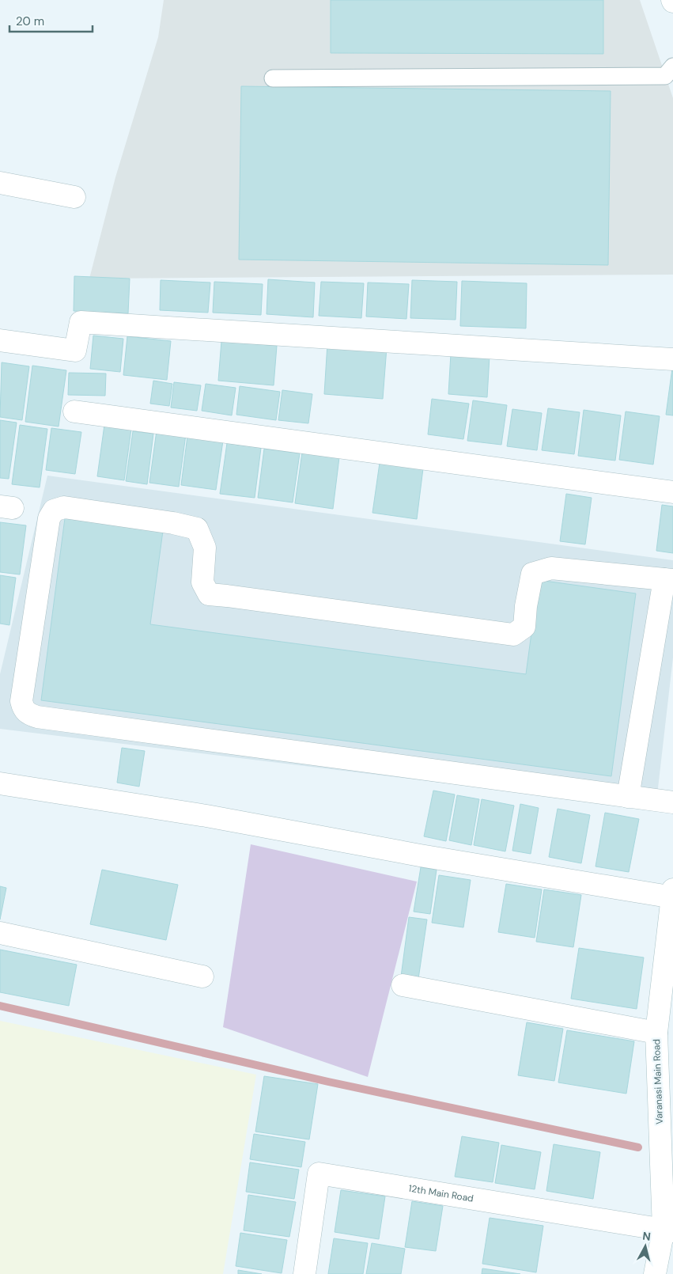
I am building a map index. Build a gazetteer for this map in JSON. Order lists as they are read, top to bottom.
{
  "streets": {
    "street": ["Varanasi Main Road", "12th Main Road"]
  },
  "crossings": [
    ["Varanasi Main Road", "12th Main Road"]
  ],
  "scale_bar": "20 m",
  "north": "top"
}
